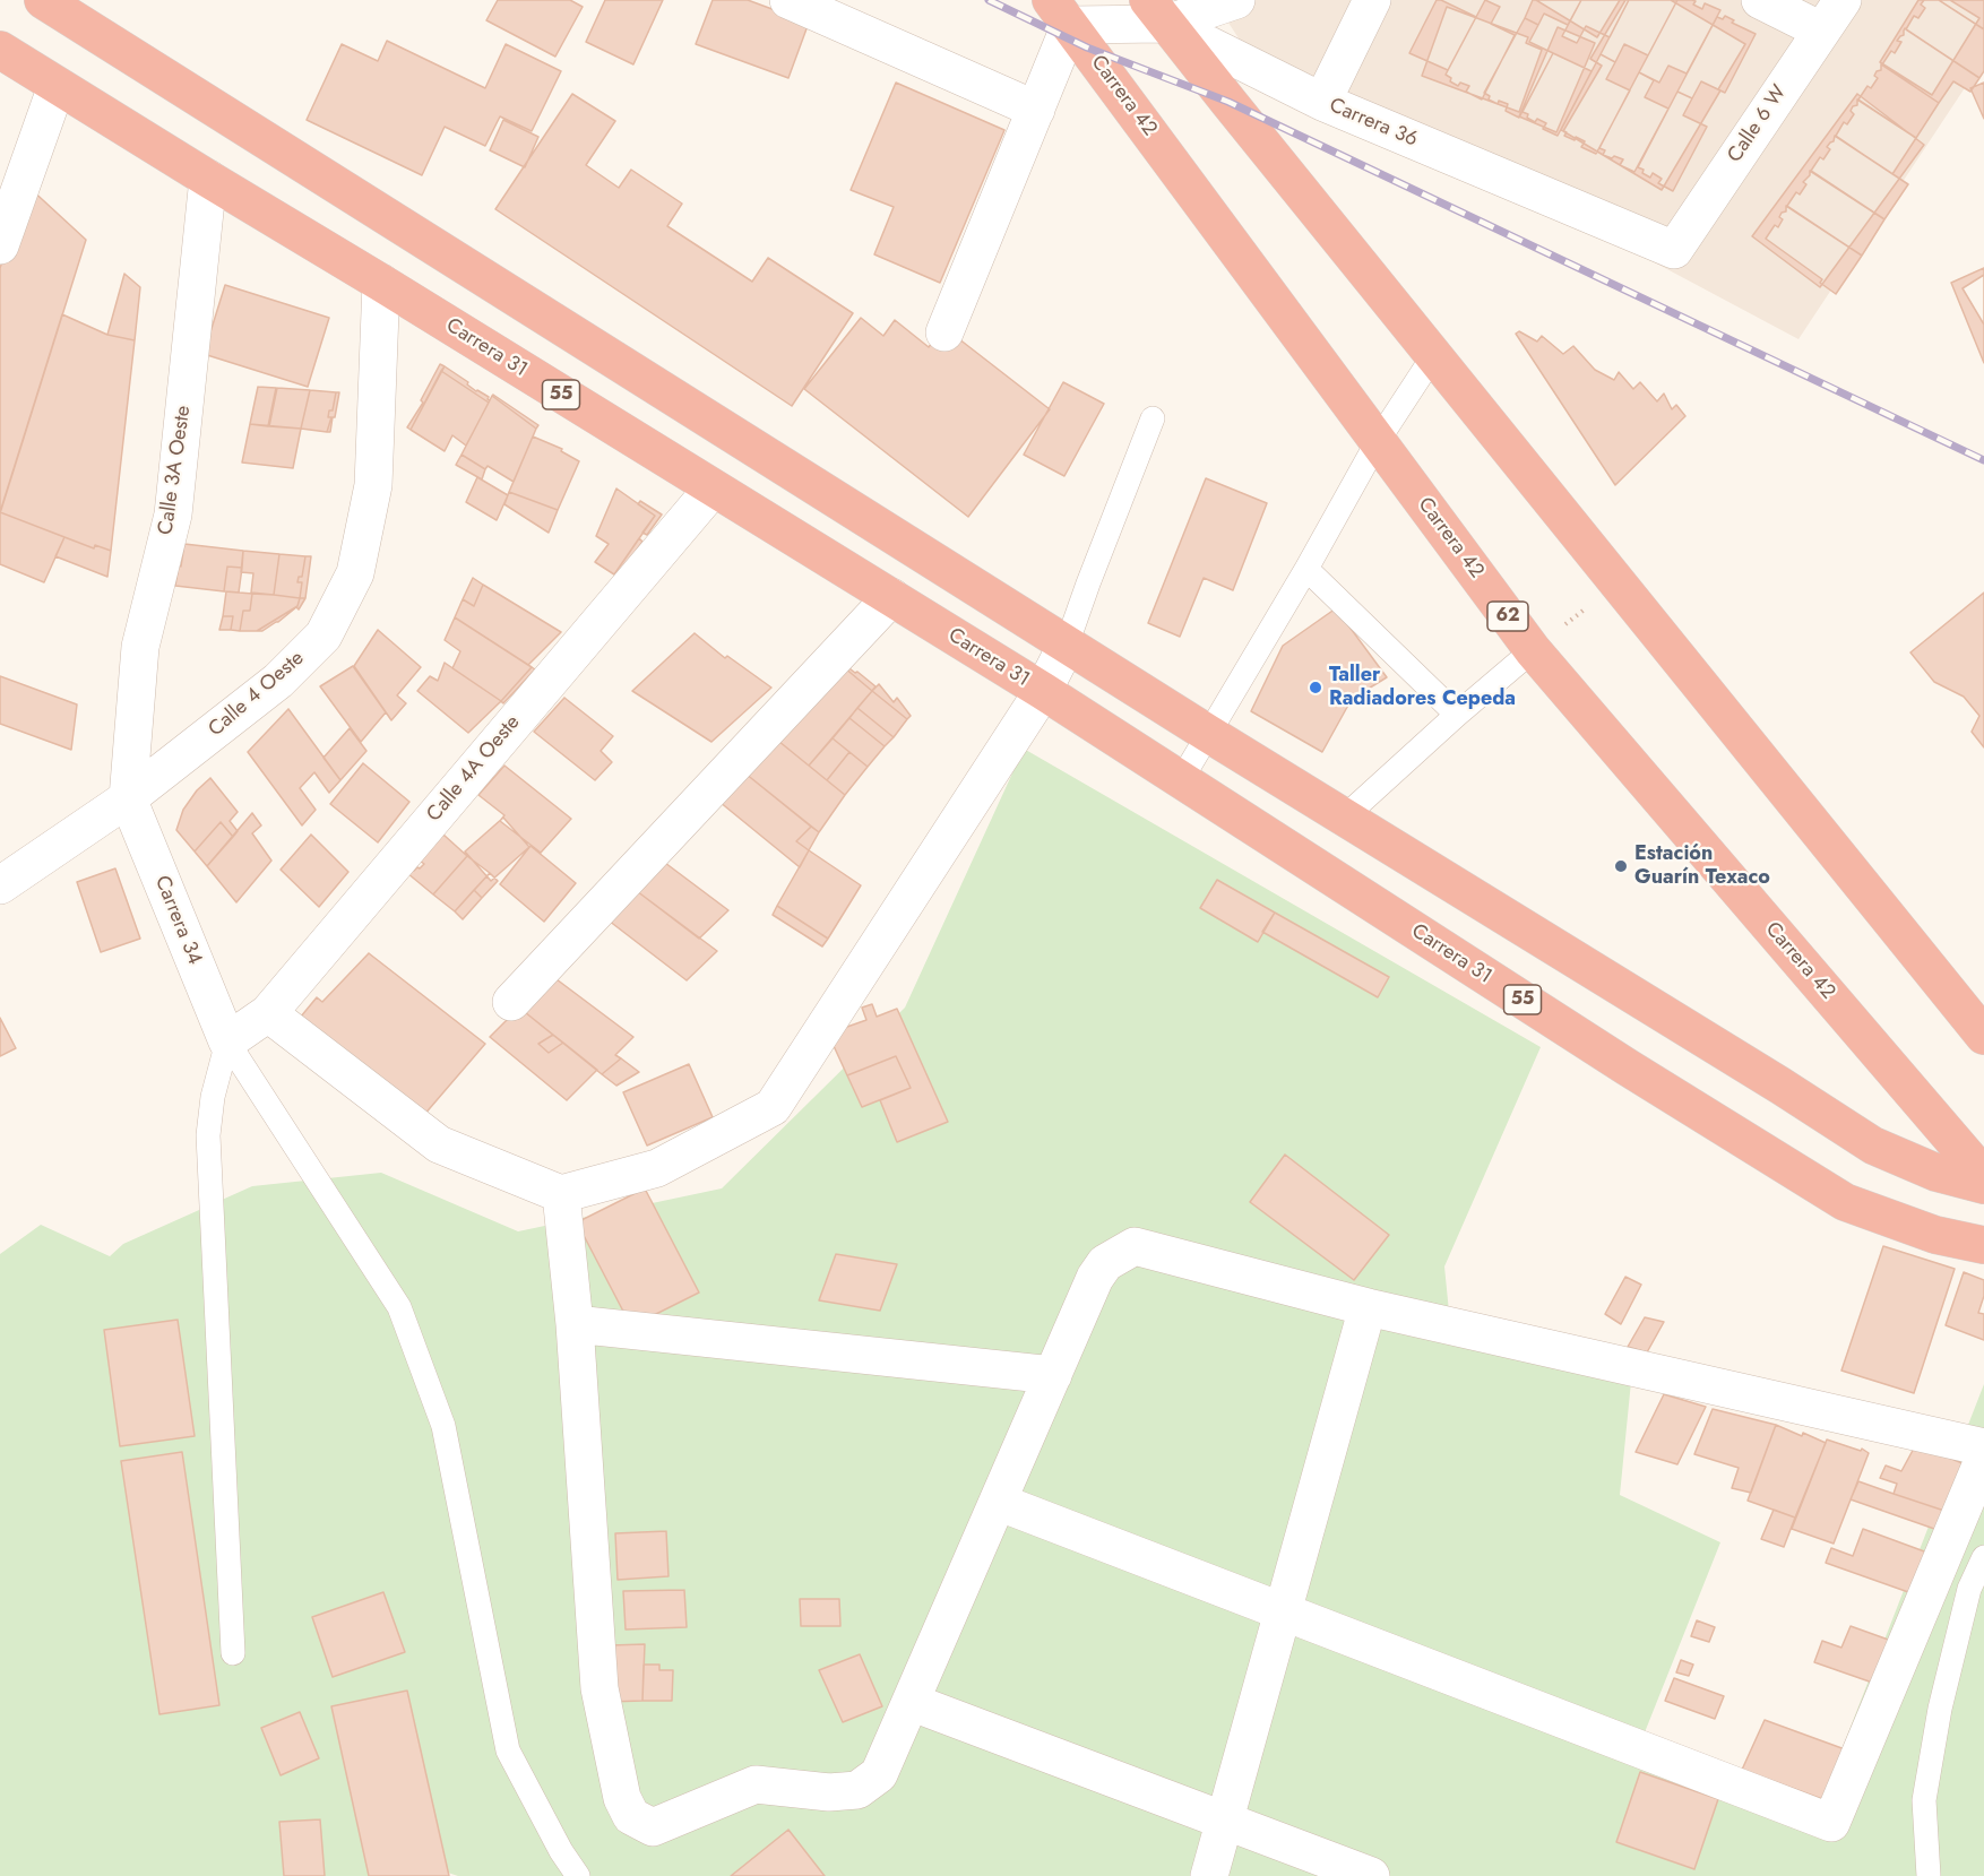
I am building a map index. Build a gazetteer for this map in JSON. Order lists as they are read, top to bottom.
{
  "streets": {
    "highway": [
      "Carrera 42",
      "Carrera 31",
      "55",
      "62"
    ],
    "street": [
      "Carrera 36",
      "Calle 6 W",
      "Calle 3A Oeste",
      "Calle 4 Oeste",
      "Calle 4A Oeste",
      "Carrera 34"
    ]
  },
  "crossings": [
    ["Carrera 42", "Carrera 36"],
    ["Carrera 36", "Calle 6 W"],
    ["Carrera 31", "Calle 3A Oeste"],
    ["Carrera 31", "Calle 4 Oeste"],
    ["Carrera 31", "Calle 4A Oeste"],
    ["Calle 3A Oeste", "Calle 4 Oeste"],
    ["Calle 3A Oeste", "Carrera 34"],
    ["Calle 4 Oeste", "Carrera 34"],
    ["Calle 4A Oeste", "Carrera 34"]
  ],
  "places": ["Taller Radiadores Cepeda", "Estación Guarín Texaco"]
}
